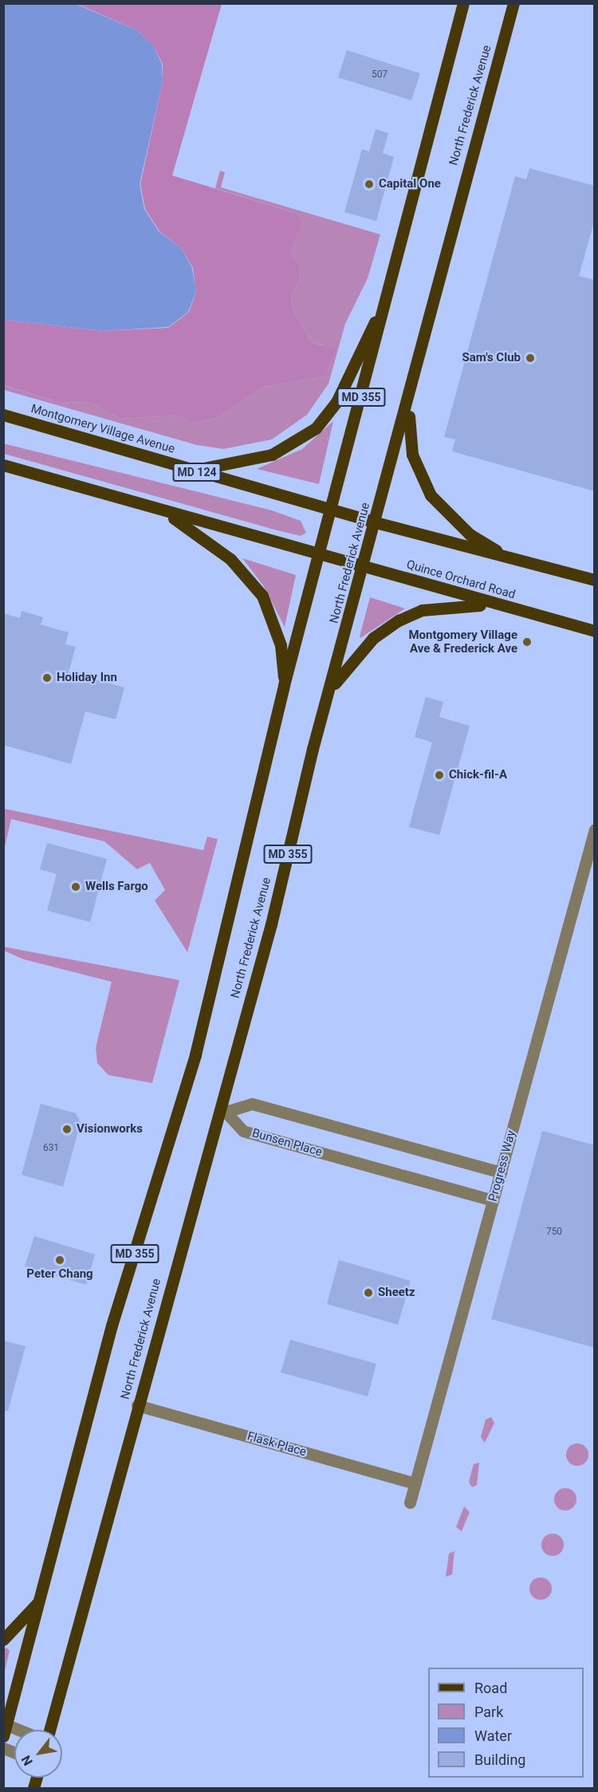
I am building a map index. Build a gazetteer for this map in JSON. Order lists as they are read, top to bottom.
{
  "streets": {
    "main road": [
      "North Frederick Avenue",
      "MD 355",
      "Montgomery Village Avenue",
      "MD 124",
      "Quince Orchard Road"
    ],
    "street": ["Bunsen Place", "Progress Way", "Flask Place"]
  },
  "crossings": [
    ["North Frederick Avenue", "MD 124"],
    ["North Frederick Avenue", "Quince Orchard Road"],
    ["North Frederick Avenue", "Flask Place"],
    ["MD 355", "Montgomery Village Avenue"],
    ["MD 355", "MD 124"],
    ["MD 355", "Quince Orchard Road"],
    ["Montgomery Village Avenue", "MD 124"],
    ["Bunsen Place", "Progress Way"],
    ["Progress Way", "Flask Place"]
  ],
  "places": [
    "Capital One",
    "Sam's Club",
    "Montgomery Village Ave & Frederick Ave",
    "Holiday Inn",
    "Chick-fil-A",
    "Wells Fargo",
    "Visionworks",
    "Peter Chang",
    "Sheetz"
  ],
  "house_numbers": ["507", "631", "750"],
  "legend": [
    "Road",
    "Park",
    "Water",
    "Building"
  ],
  "north": "bottom left"
}
